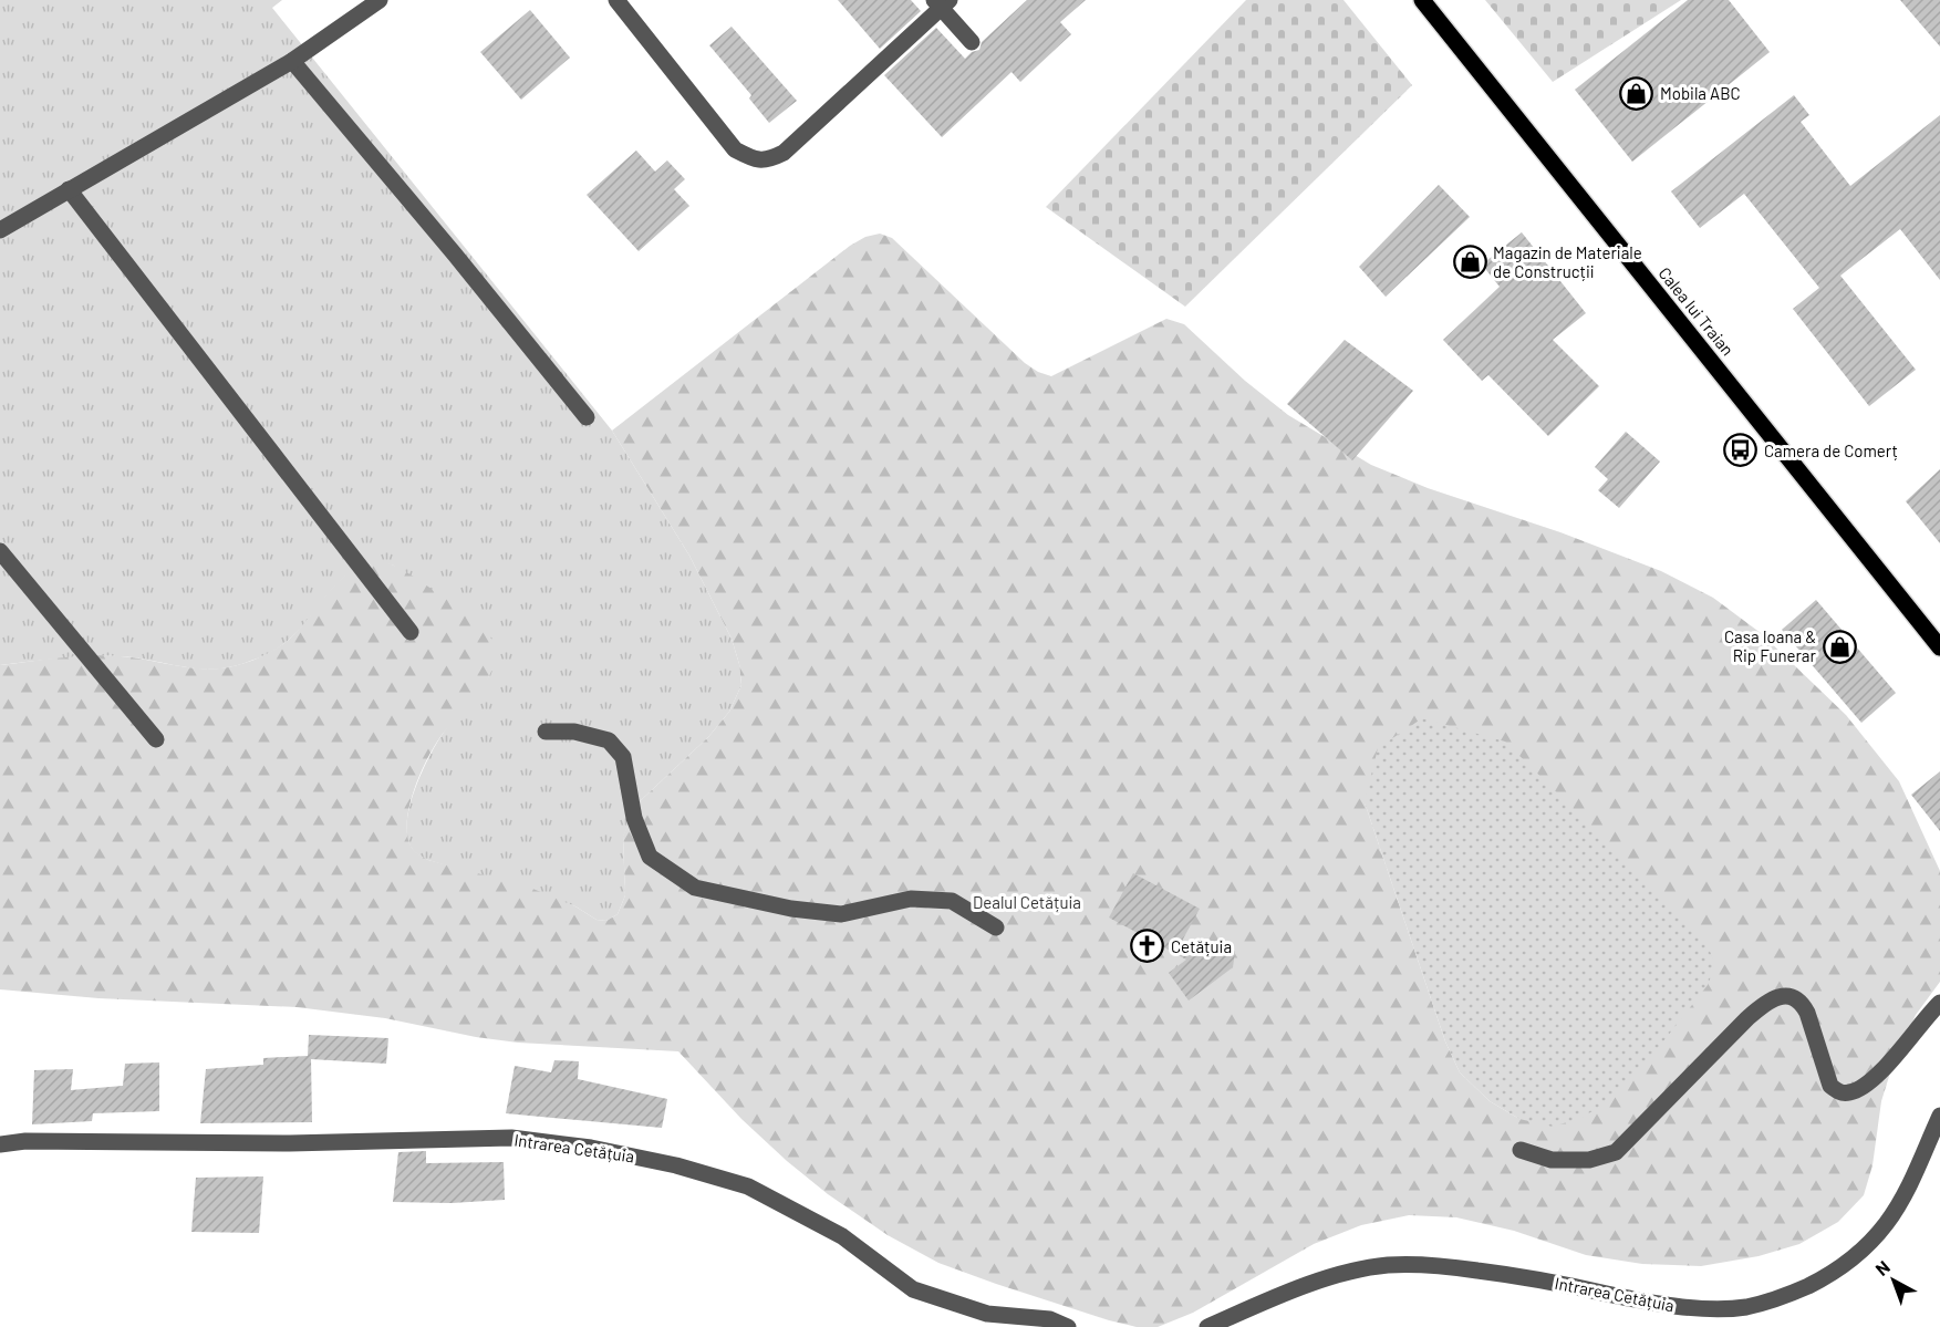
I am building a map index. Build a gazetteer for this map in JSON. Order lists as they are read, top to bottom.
{
  "streets": {
    "main road": ["Calea lui Traian"],
    "street": ["Intrarea Cetățuia"]
  },
  "parks": ["Dealul Cetățuia"],
  "places": {
    "shop": ["Mobila ABC", "Magazin de Materiale de Construcții", "Casa Ioana & Rip Funerar"],
    "bus stop": ["Camera de Comerț"],
    "church": ["Cetățuia"]
  },
  "north": "top left"
}
